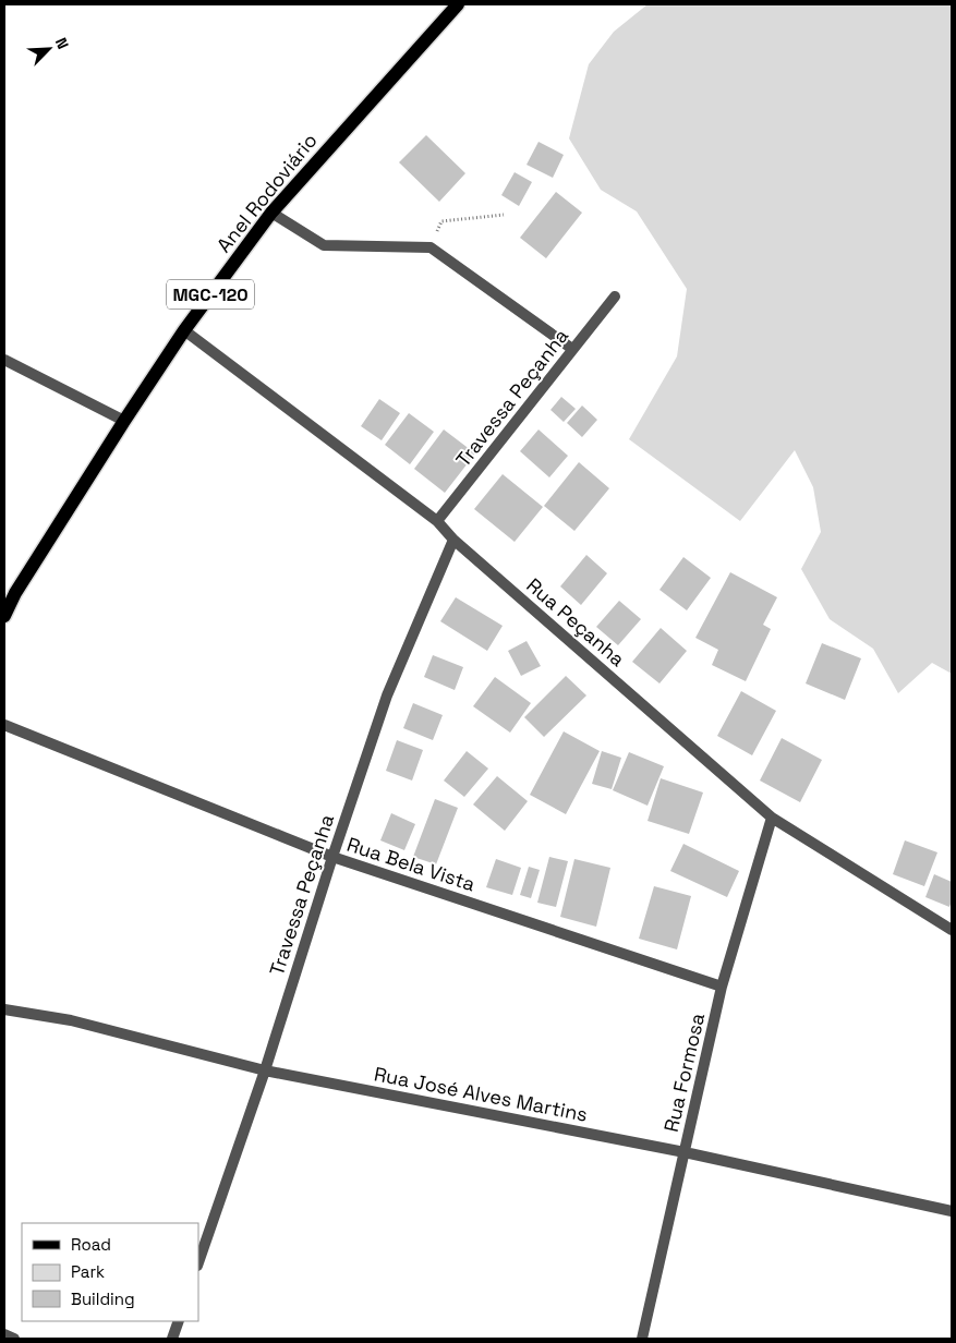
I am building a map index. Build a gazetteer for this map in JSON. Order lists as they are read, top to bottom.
{
  "streets": {
    "main road": ["Anel Rodoviário", "MGC-120"],
    "street": [
      "Travessa Peçanha",
      "Rua Peçanha",
      "Rua Bela Vista",
      "Rua Formosa",
      "Rua José Alves Martins"
    ]
  },
  "crossings": [
    ["Anel Rodoviário", "Rua Peçanha"],
    ["Travessa Peçanha", "Rua Peçanha"],
    ["Travessa Peçanha", "Rua Bela Vista"],
    ["Travessa Peçanha", "Rua José Alves Martins"],
    ["Rua Peçanha", "Rua Formosa"],
    ["Rua Bela Vista", "Rua Formosa"],
    ["Rua Formosa", "Rua José Alves Martins"]
  ],
  "legend": ["Road", "Park", "Building"],
  "north": "top right"
}
